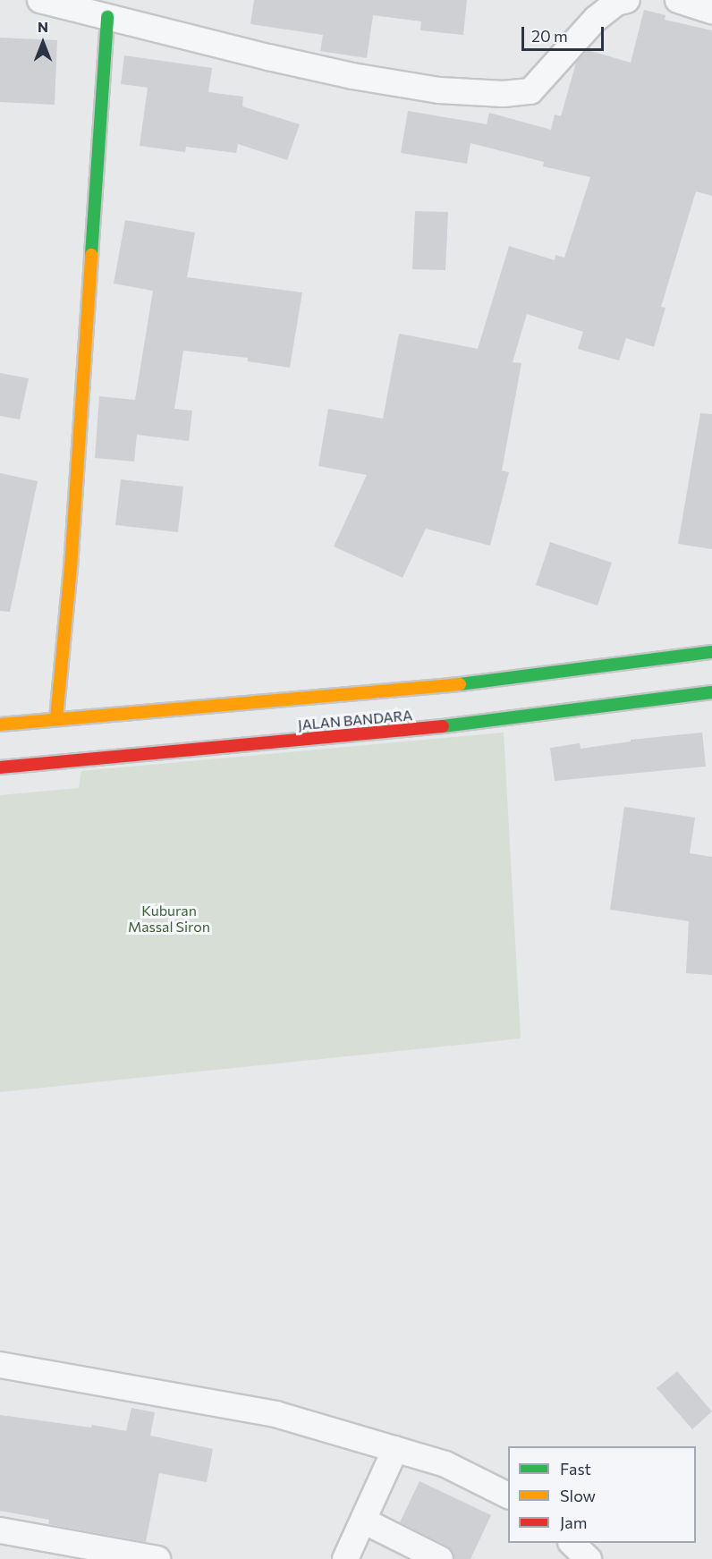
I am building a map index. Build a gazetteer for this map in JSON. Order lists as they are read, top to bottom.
{
  "streets": {
    "main road": ["JALAN BANDARA"]
  },
  "parks": ["Kuburan Massal Siron"],
  "legend": ["Fast", "Slow", "Jam"],
  "scale_bar": "20 m",
  "north": "top"
}
